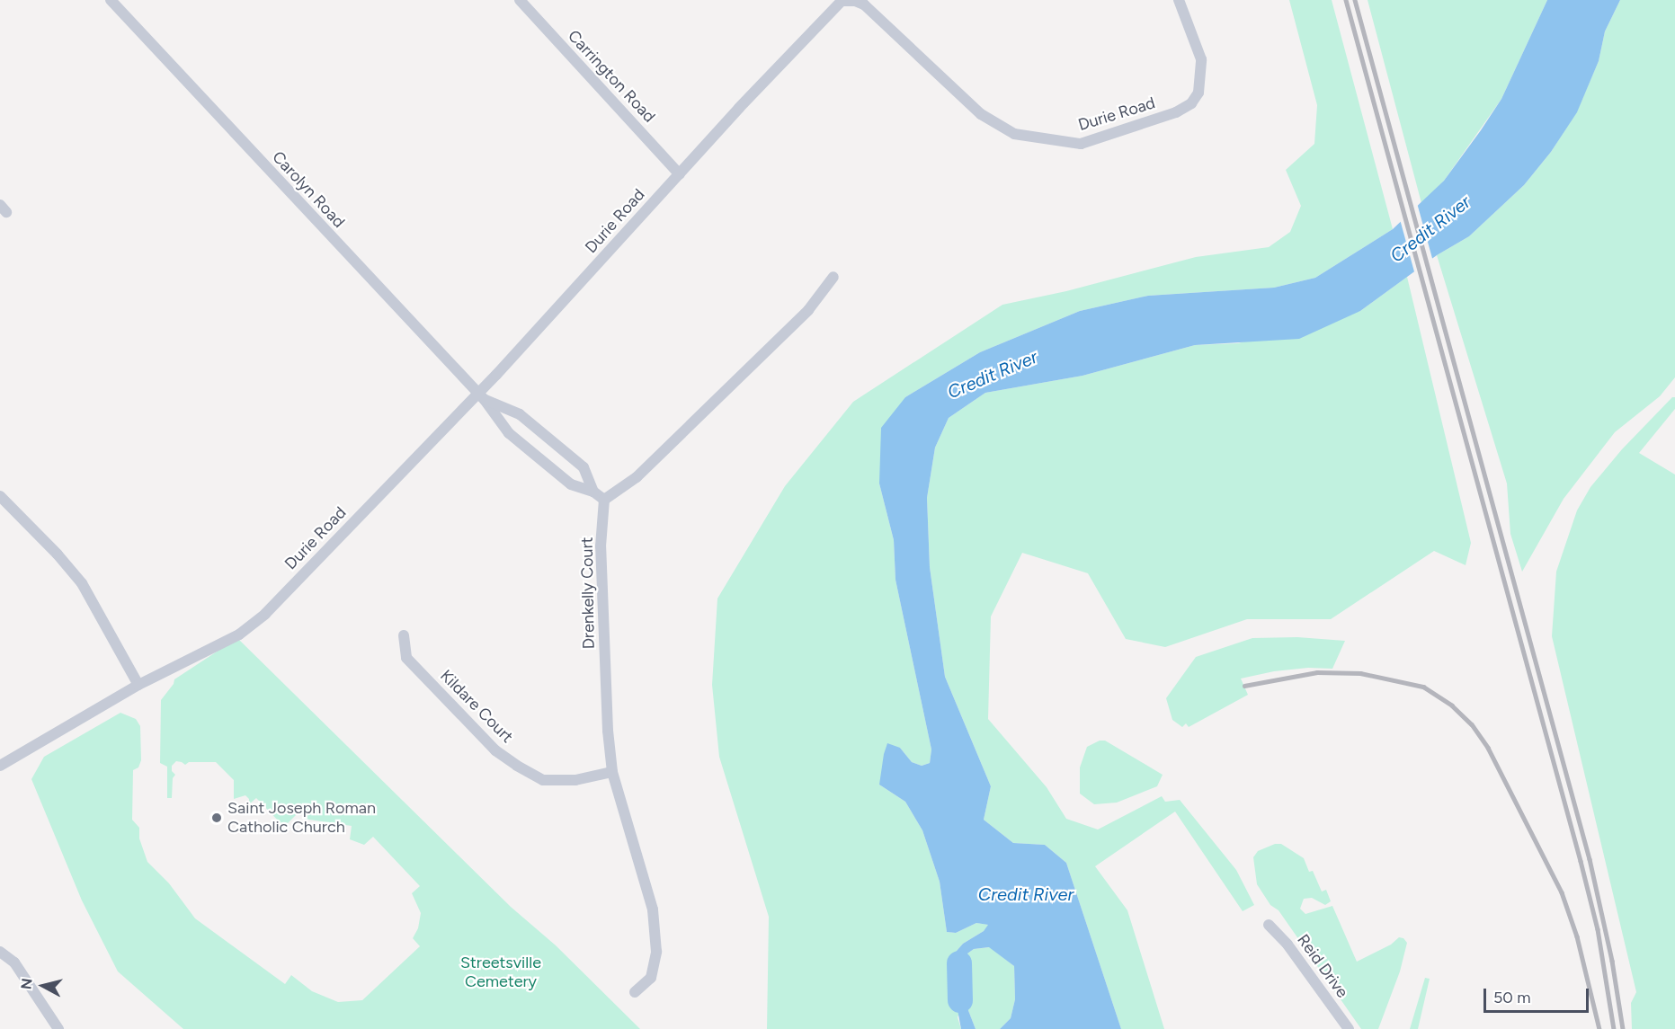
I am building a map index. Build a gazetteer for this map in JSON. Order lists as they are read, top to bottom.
{
  "streets": {
    "street": [
      "Carrington Road",
      "Durie Road",
      "Carolyn Road",
      "Drenkelly Court",
      "Kildare Court",
      "Reid Drive"
    ]
  },
  "crossings": [
    ["Carrington Road", "Durie Road"],
    ["Durie Road", "Carolyn Road"],
    ["Carolyn Road", "Drenkelly Court"],
    ["Drenkelly Court", "Kildare Court"]
  ],
  "water": ["Credit River"],
  "parks": ["Streetsville Cemetery"],
  "places": ["Saint Joseph Roman Catholic Church"],
  "scale_bar": "50 m",
  "north": "left"
}
